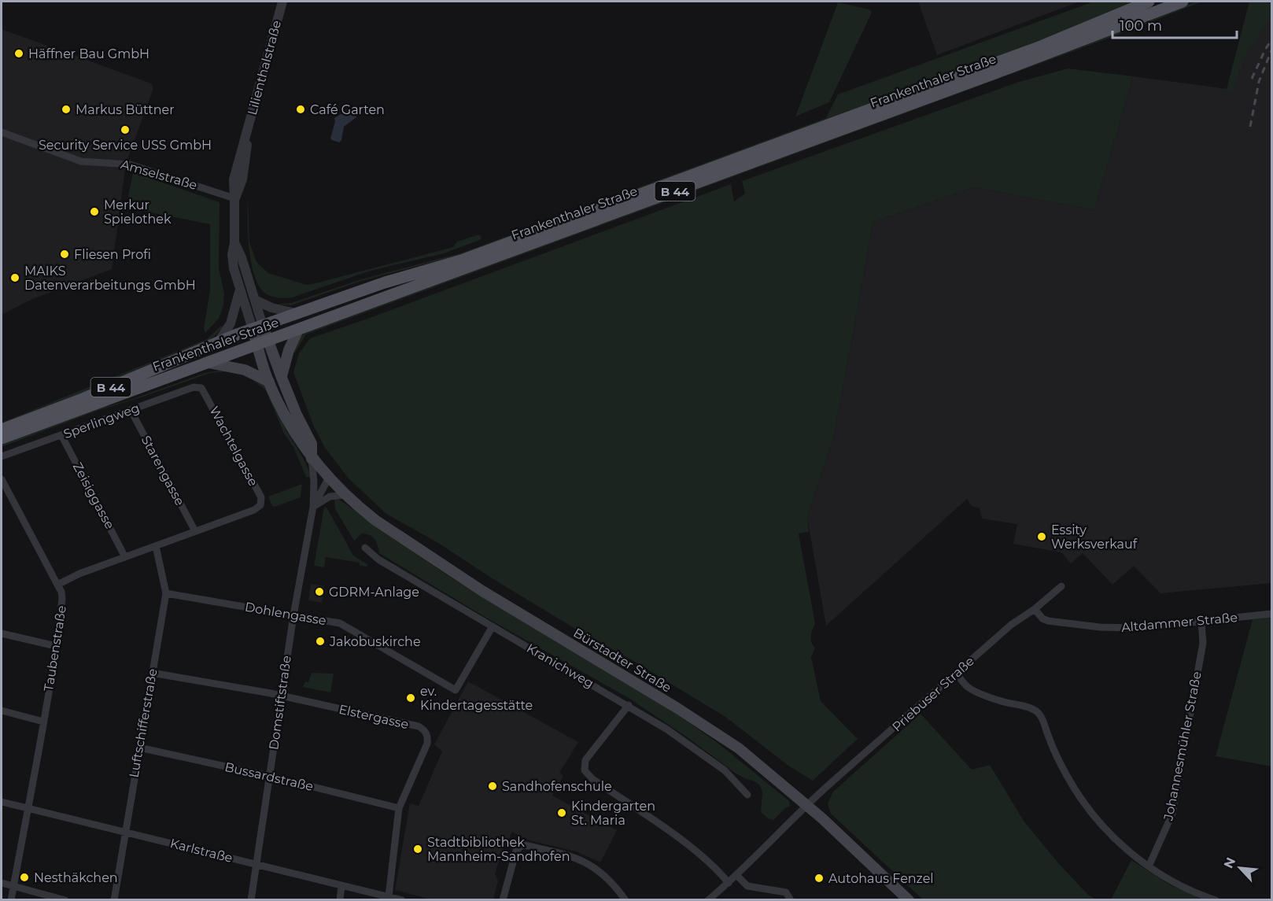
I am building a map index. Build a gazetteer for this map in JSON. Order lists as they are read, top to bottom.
{
  "streets": {
    "main road": ["Frankenthaler Straße", "B 44", "Bürstadter Straße"],
    "street": [
      "Lilienthalstraße",
      "Amselstraße",
      "Sperlingweg",
      "Wachtelgasse",
      "Starengasse",
      "Zeisiggasse",
      "Dohlengasse",
      "Altdammer Straße",
      "Taubenstraße",
      "Kranichweg",
      "Priebuser Straße",
      "Domstiftstraße",
      "Elstergasse",
      "Luftschifferstraße",
      "Johannesmühler Straße",
      "Bussardstraße",
      "Karlstraße"
    ]
  },
  "crossings": [
    ["Lilienthalstraße", "Frankenthaler Straße"],
    ["Lilienthalstraße", "Amselstraße"],
    ["Frankenthaler Straße", "Bürstadter Straße"],
    ["Sperlingweg", "Wachtelgasse"],
    ["Sperlingweg", "Starengasse"],
    ["Sperlingweg", "Zeisiggasse"],
    ["Wachtelgasse", "Starengasse"],
    ["Dohlengasse", "Kranichweg"],
    ["Dohlengasse", "Domstiftstraße"],
    ["Dohlengasse", "Luftschifferstraße"],
    ["Altdammer Straße", "Priebuser Straße"],
    ["Altdammer Straße", "Johannesmühler Straße"],
    ["Taubenstraße", "Karlstraße"],
    ["Bürstadter Straße", "Priebuser Straße"],
    ["Domstiftstraße", "Elstergasse"],
    ["Domstiftstraße", "Bussardstraße"],
    ["Domstiftstraße", "Karlstraße"],
    ["Elstergasse", "Luftschifferstraße"],
    ["Elstergasse", "Bussardstraße"],
    ["Elstergasse", "Karlstraße"],
    ["Luftschifferstraße", "Bussardstraße"],
    ["Luftschifferstraße", "Karlstraße"]
  ],
  "places": [
    "Häffner Bau GmbH",
    "Markus Büttner",
    "Café Garten",
    "Security Service USS GmbH",
    "Merkur Spielothek",
    "Fliesen Profi",
    "MAIKS Datenverarbeitungs GmbH",
    "Essity Werksverkauf",
    "GDRM-Anlage",
    "Jakobuskirche",
    "ev. Kindertagesstätte",
    "Sandhofenschule",
    "Kindergarten St. Maria",
    "Stadtbibliothek Mannheim-Sandhofen",
    "Nesthäkchen",
    "Autohaus Fenzel"
  ],
  "scale_bar": "100 m",
  "north": "top left"
}
